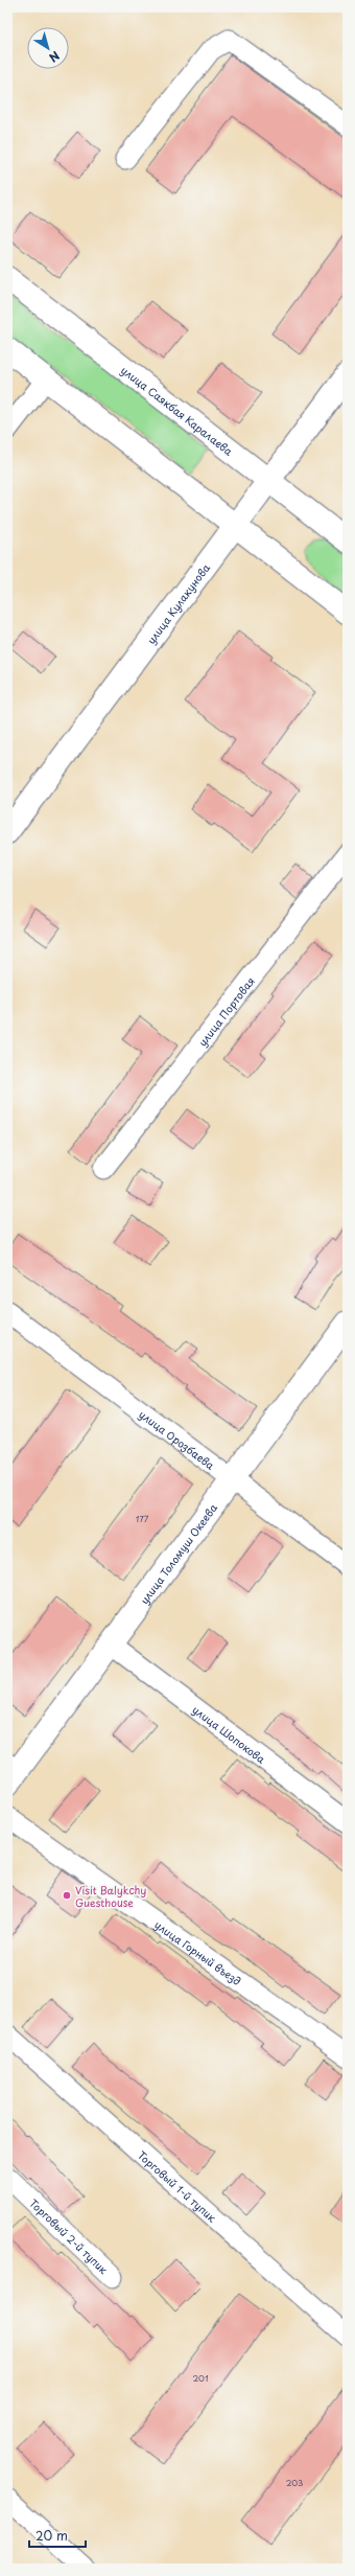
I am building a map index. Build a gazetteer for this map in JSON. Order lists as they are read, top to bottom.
{
  "streets": {
    "street": [
      "улица Саякбая Каралаева",
      "улица Кулакунова",
      "улица Портовая",
      "улица Орозбаева",
      "улица Толомуш Океева",
      "улица Шопокова",
      "улица Горный въезд",
      "Торговый 1-й тупик",
      "Торговый 2-й тупик"
    ]
  },
  "crossings": [
    ["улица Саякбая Каралаева", "улица Кулакунова"],
    ["улица Орозбаева", "улица Толомуш Океева"],
    ["улица Толомуш Океева", "улица Шопокова"]
  ],
  "places": ["Visit Balykchy Guesthouse"],
  "house_numbers": ["177", "201", "203"],
  "scale_bar": "20 m",
  "north": "bottom right"
}
